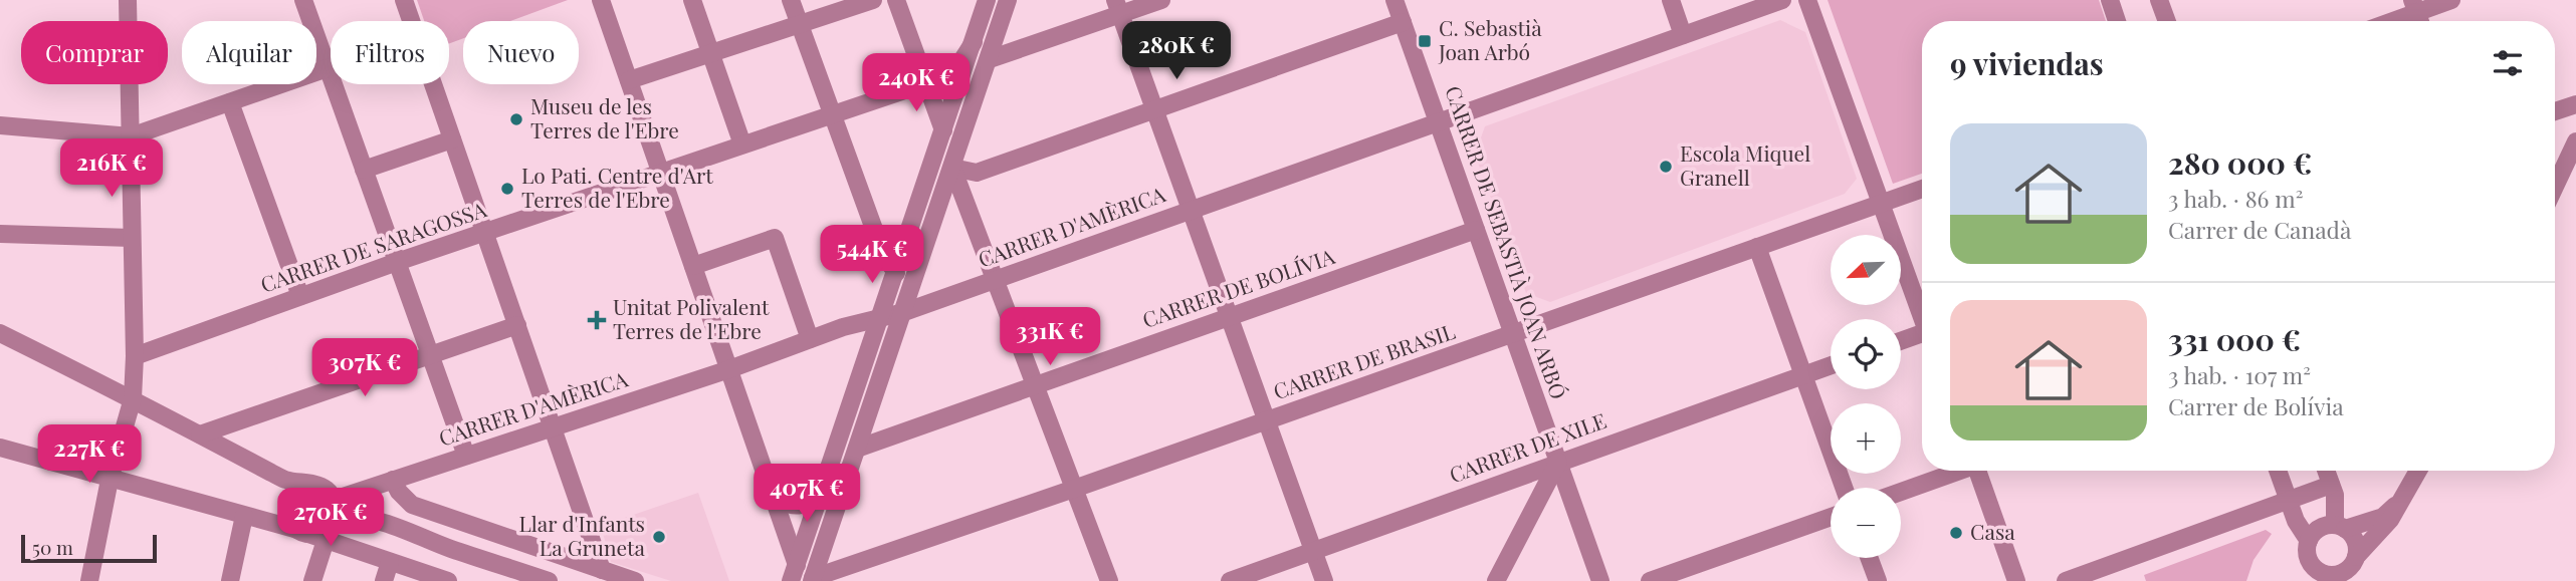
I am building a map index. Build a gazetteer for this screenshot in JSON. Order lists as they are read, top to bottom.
{
  "streets": {
    "street": [
      "CARRER D'AMÈRICA",
      "CARRER DE SEBASTIÀ JOAN ARBÓ",
      "CARRER DE SARAGOSSA",
      "CARRER DE BOLÍVIA",
      "CARRER DE BRASIL",
      "CARRER DE XILE"
    ]
  },
  "crossings": [
    ["CARRER D'AMÈRICA", "CARRER DE SEBASTIÀ JOAN ARBÓ"],
    ["CARRER DE SEBASTIÀ JOAN ARBÓ", "CARRER DE BOLÍVIA"],
    ["CARRER DE SEBASTIÀ JOAN ARBÓ", "CARRER DE BRASIL"],
    ["CARRER DE SEBASTIÀ JOAN ARBÓ", "CARRER DE XILE"]
  ],
  "places": {
    "transit": ["C. Sebastià Joan Arbó"],
    "other": [
      "Museu de les Terres de l'Ebre",
      "Escola Miquel Granell",
      "Lo Pati. Centre d'Art Terres de l'Ebre",
      "Casa",
      "Llar d'Infants La Gruneta"
    ],
    "health": ["Unitat Polivalent Terres de l'Ebre"]
  },
  "scale_bar": "50 m",
  "north": "bottom left",
  "page": {
    "price": [
      "280K €",
      "240K €",
      "216K €",
      "544K €",
      "331K €",
      "307K €",
      "227K €",
      "407K €",
      "270K €"
    ],
    "chip": [
      "Comprar",
      "Alquilar",
      "Filtros",
      "Nuevo"
    ],
    "heading": "9 viviendas",
    "list": [
      {
        "name": "280 000 €",
        "note": "3 hab. · 86 m² · Carrer de Canadà"
      },
      {
        "name": "331 000 €",
        "note": "3 hab. · 107 m² · Carrer de Bolívia"
      }
    ],
    "map_buttons": ["+", "−"],
    "scale": "50 m"
  }
}
